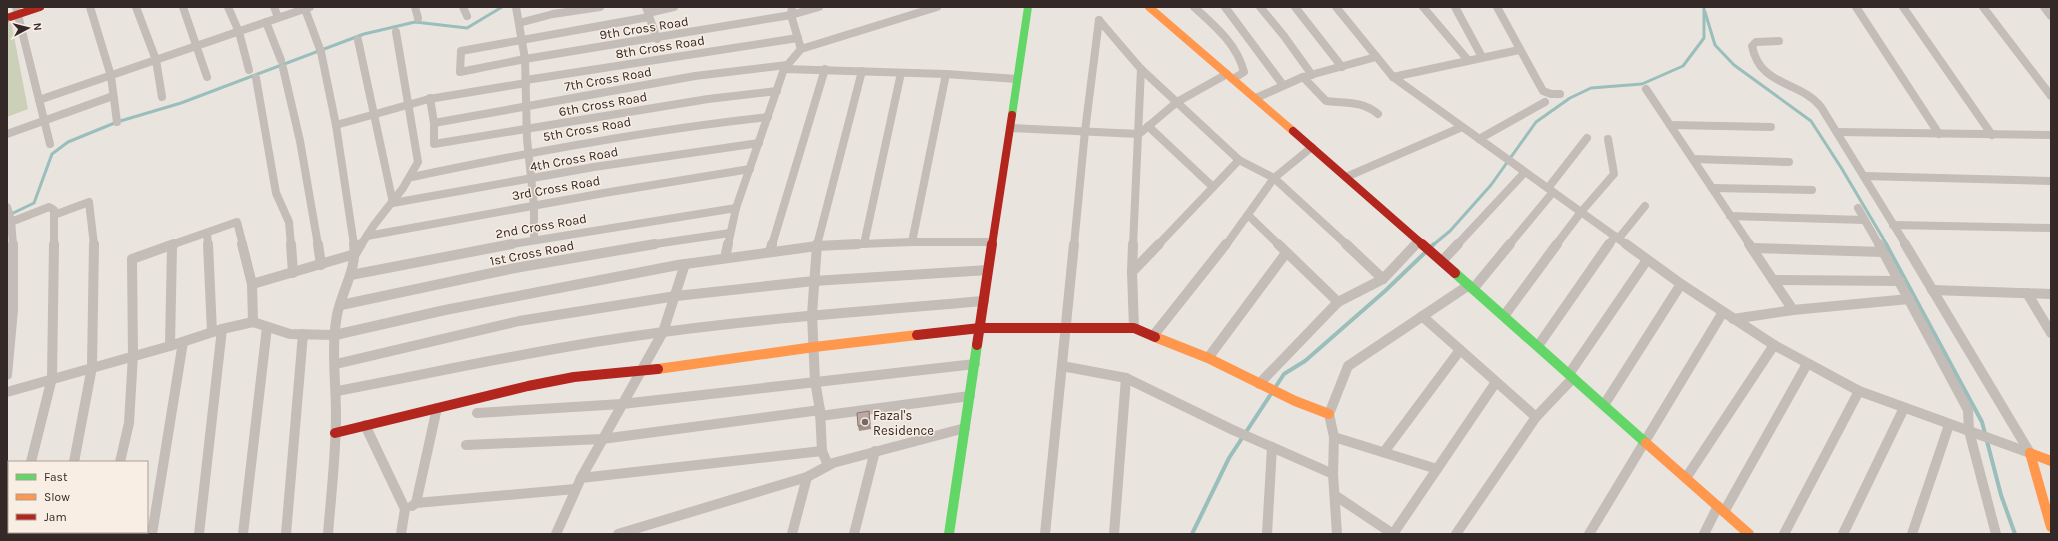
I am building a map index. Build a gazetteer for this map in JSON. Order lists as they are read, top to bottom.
{
  "streets": {
    "street": [
      "9th Cross Road",
      "8th Cross Road",
      "7th Cross Road",
      "6th Cross Road",
      "5th Cross Road",
      "4th Cross Road",
      "3rd Cross Road",
      "2nd Cross Road",
      "1st Cross Road"
    ]
  },
  "crossings": [
    ["7th Cross Road", "6th Cross Road"]
  ],
  "places": ["Fazal's Residence"],
  "legend": ["Fast", "Slow", "Jam"],
  "north": "right"
}
